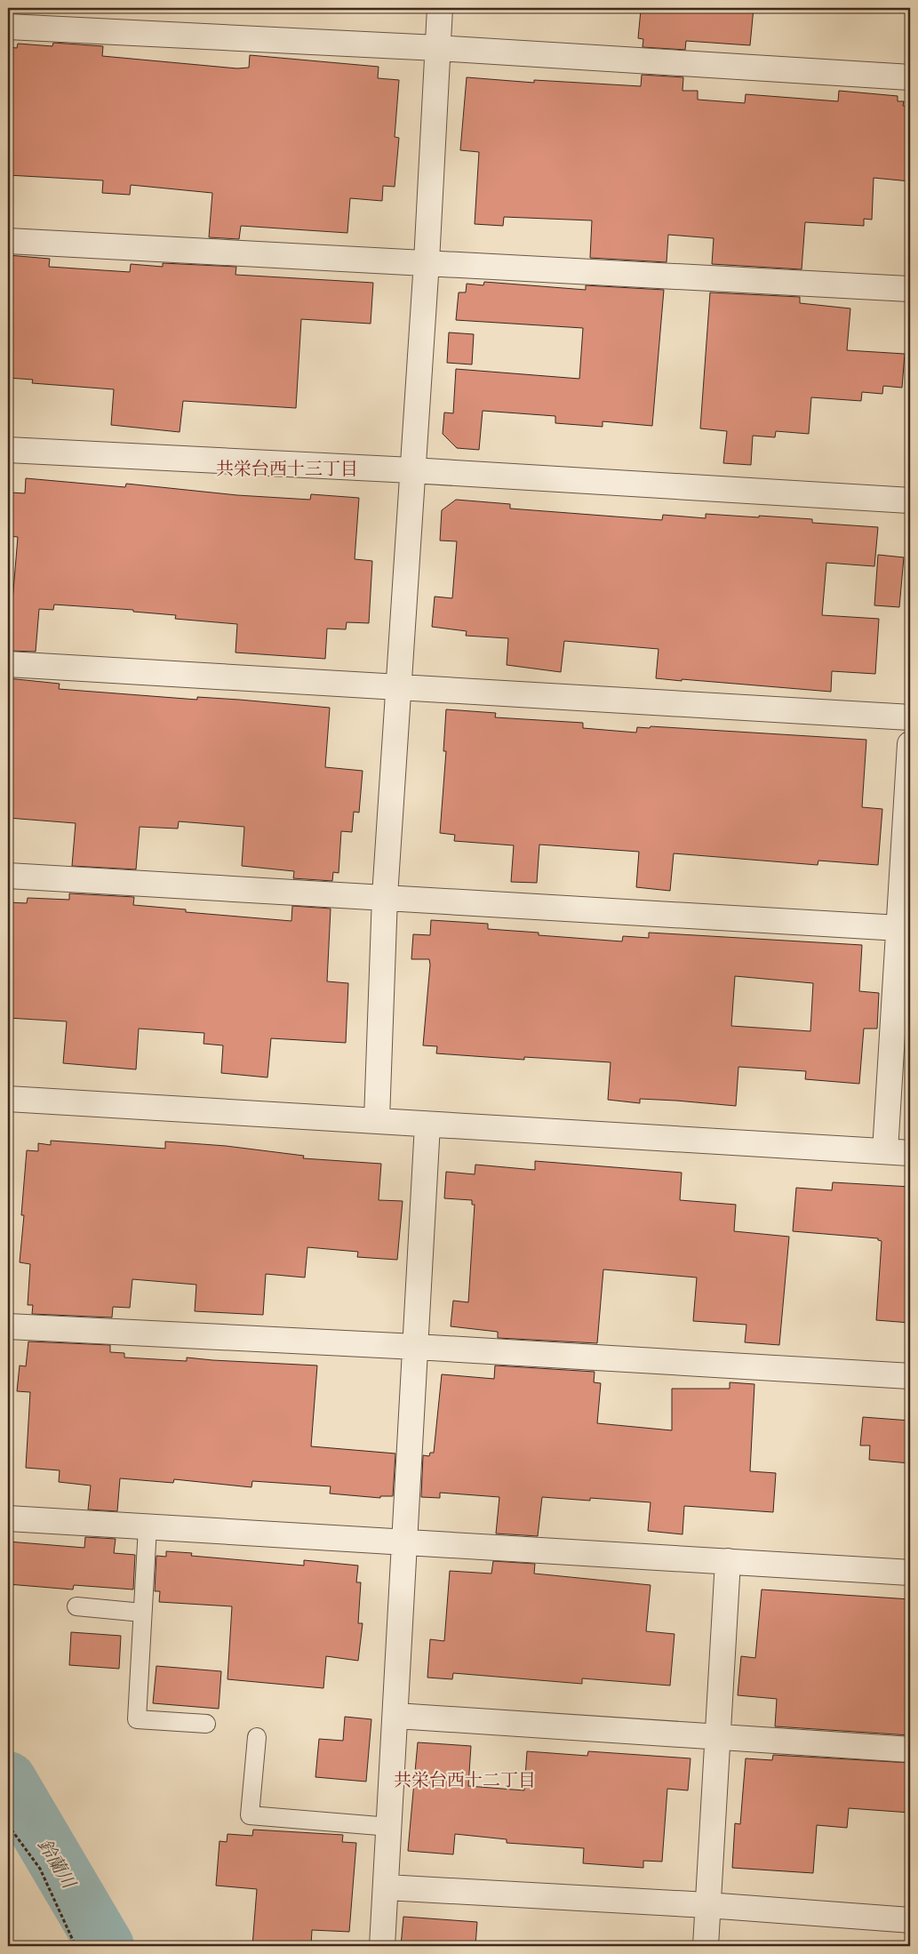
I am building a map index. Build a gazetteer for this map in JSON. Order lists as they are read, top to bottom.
{
  "districts": ["共栄台西十三丁目", "共栄台西十二丁目"],
  "water": ["鈴蘭川"]
}
